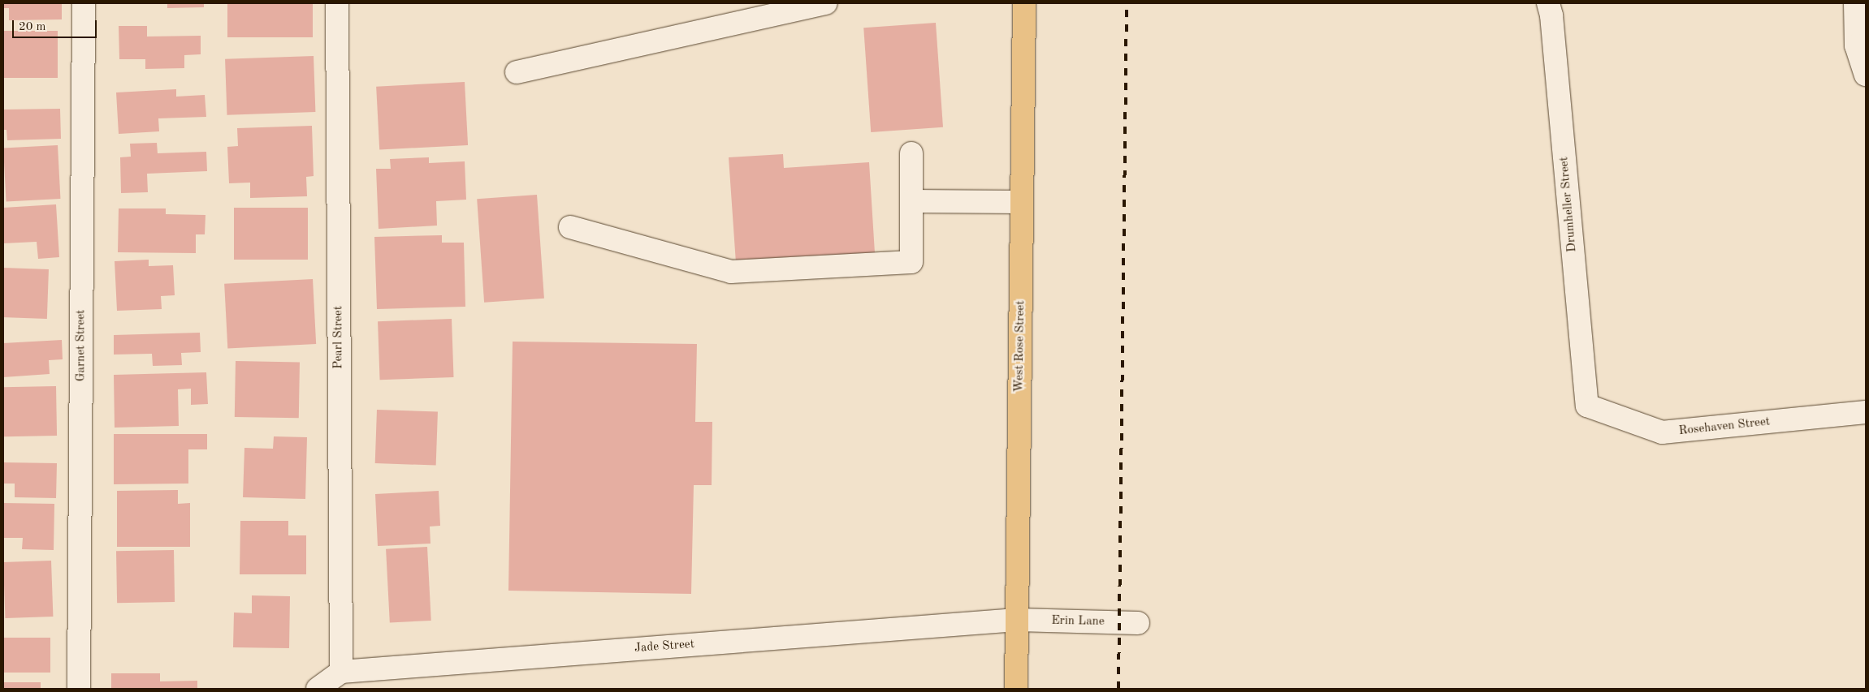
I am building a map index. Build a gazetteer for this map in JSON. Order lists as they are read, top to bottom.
{
  "streets": {
    "main road": ["West Rose Street"],
    "street": [
      "Drumheller Street",
      "Pearl Street",
      "Garnet Street",
      "Rosehaven Street",
      "Erin Lane",
      "Jade Street"
    ]
  },
  "crossings": [
    ["Drumheller Street", "Rosehaven Street"],
    ["Pearl Street", "Jade Street"],
    ["West Rose Street", "Erin Lane"],
    ["West Rose Street", "Jade Street"],
    ["Erin Lane", "Jade Street"]
  ],
  "scale_bar": "20 m"
}
